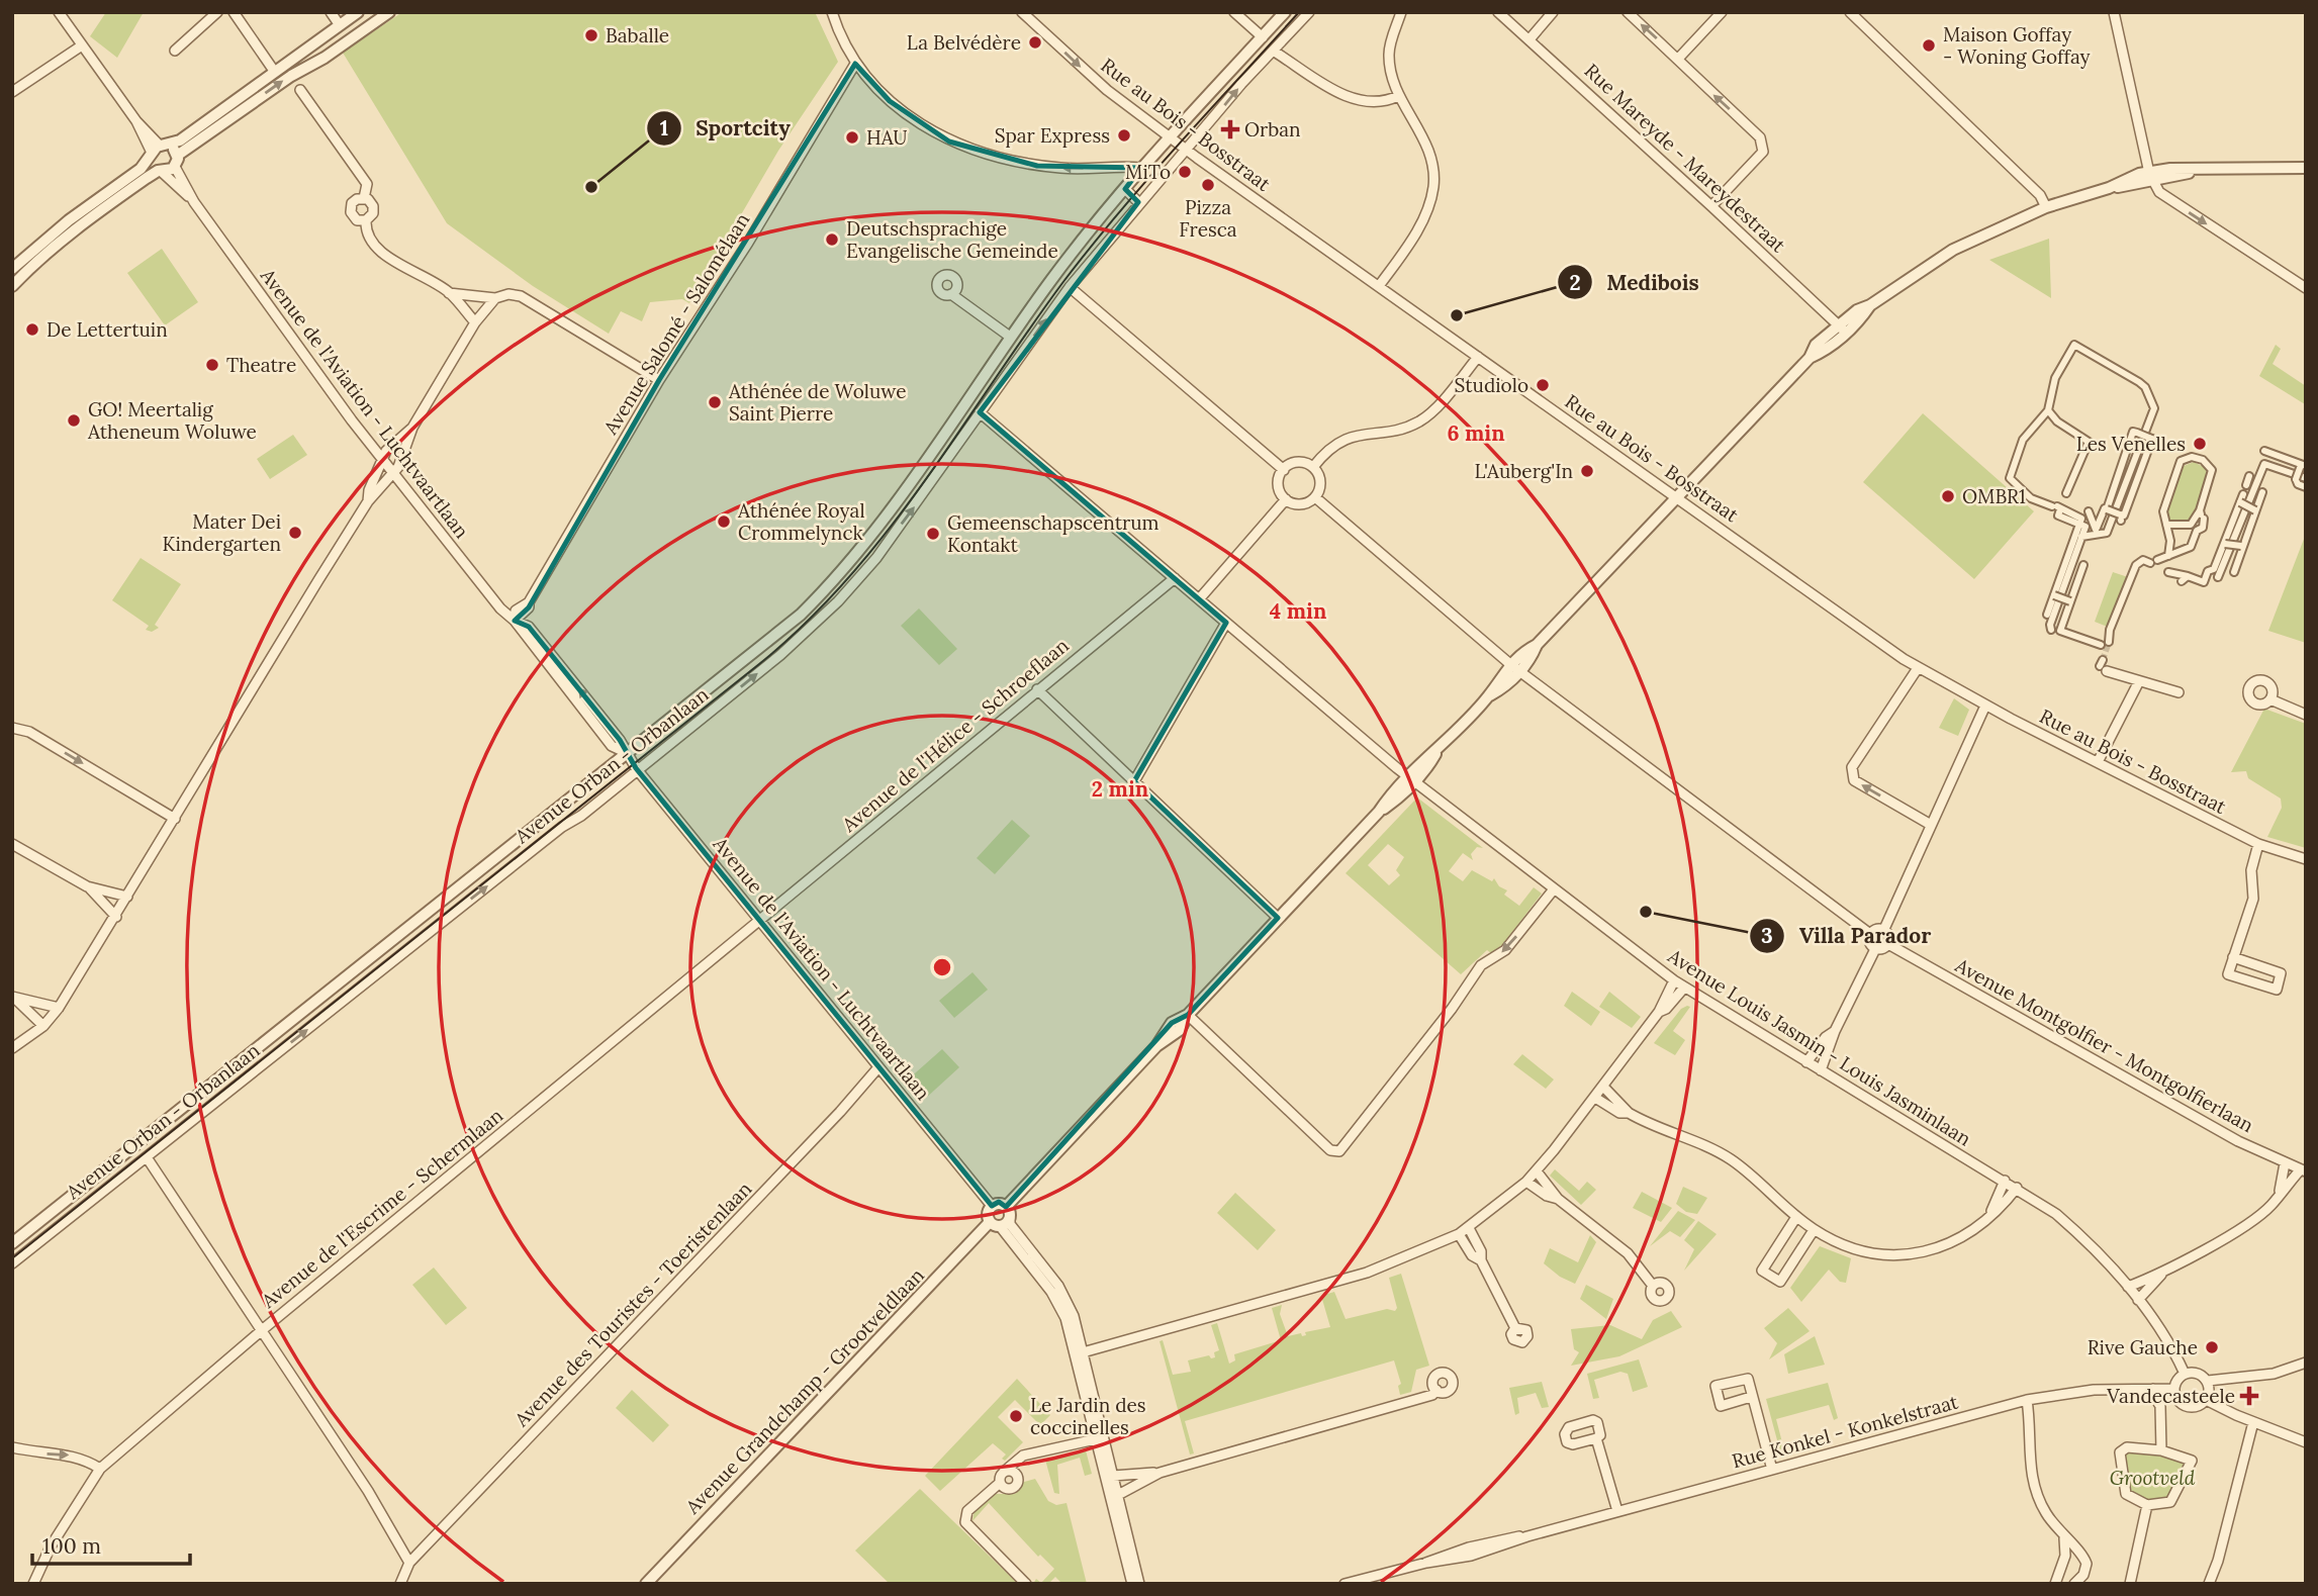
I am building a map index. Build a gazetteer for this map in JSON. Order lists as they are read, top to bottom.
{
  "streets": {
    "street": [
      "Rue au Bois - Bosstraat",
      "Rue Mareyde - Mareydestraat",
      "Avenue Salomé - Salomélaan",
      "Avenue de l'Aviation - Luchtvaartlaan",
      "Avenue de l'Hélice - Schroeflaan",
      "Avenue Orban - Orbanlaan",
      "Avenue Montgolfier - Montgolfierlaan",
      "Avenue Louis Jasmin - Louis Jasminlaan",
      "Avenue de l'Escrime - Schermlaan",
      "Avenue des Touristes - Toeristenlaan",
      "Avenue Grandchamp - Grootveldlaan",
      "Rue Konkel - Konkelstraat"
    ]
  },
  "crossings": [
    ["Rue au Bois - Bosstraat", "Avenue Orban - Orbanlaan"],
    ["Avenue Salomé - Salomélaan", "Avenue de l'Aviation - Luchtvaartlaan"],
    ["Avenue de l'Aviation - Luchtvaartlaan", "Avenue de l'Hélice - Schroeflaan"],
    ["Avenue de l'Aviation - Luchtvaartlaan", "Avenue Orban - Orbanlaan"],
    ["Avenue de l'Aviation - Luchtvaartlaan", "Avenue de l'Escrime - Schermlaan"],
    ["Avenue de l'Aviation - Luchtvaartlaan", "Avenue des Touristes - Toeristenlaan"],
    ["Avenue de l'Hélice - Schroeflaan", "Avenue Louis Jasmin - Louis Jasminlaan"],
    ["Avenue de l'Hélice - Schroeflaan", "Avenue de l'Escrime - Schermlaan"],
    ["Avenue Orban - Orbanlaan", "Avenue Louis Jasmin - Louis Jasminlaan"],
    ["Avenue Louis Jasmin - Louis Jasminlaan", "Rue Konkel - Konkelstraat"]
  ],
  "parks": ["Grootveld"],
  "places": {
    "other": [
      "Baballe",
      "La Belvédère",
      "Maison Goffay - Woning Goffay",
      "Spar Express",
      "HAU",
      "MiTo",
      "Pizza Fresca",
      "Sportcity",
      "Deutschsprachige Evangelische Gemeinde",
      "Medibois",
      "De Lettertuin",
      "Theatre",
      "Studiolo",
      "Athénée de Woluwe Saint Pierre",
      "GO! Meertalig Atheneum Woluwe",
      "Les Venelles",
      "L'Auberg'In",
      "OMBR1",
      "Athénée Royal Crommelynck",
      "Mater Dei Kindergarten",
      "Gemeenschapscentrum Kontakt",
      "Villa Parador",
      "Rive Gauche",
      "Le Jardin des coccinelles"
    ],
    "health": ["Orban", "Vandecasteele"]
  },
  "scale_bar": "100 m",
  "rings": ["6 min", "4 min", "2 min"]
}
